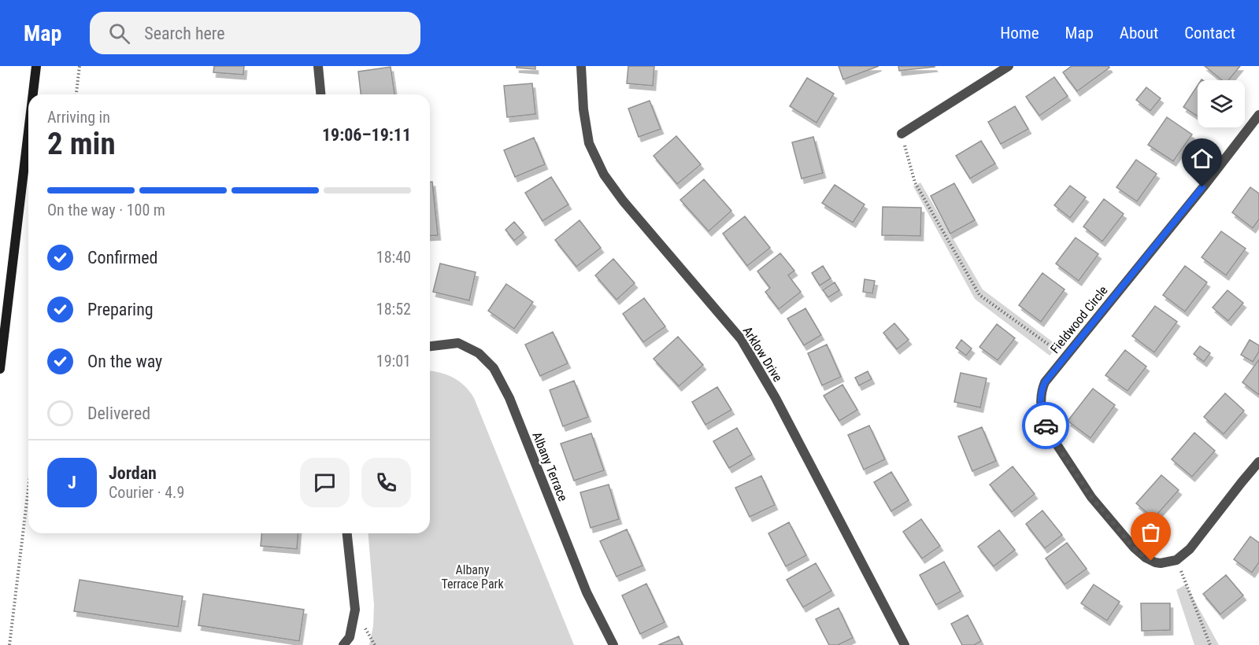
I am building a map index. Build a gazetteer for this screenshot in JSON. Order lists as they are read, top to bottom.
{
  "streets": {
    "street": ["Fieldwood Circle", "Arklow Drive", "Albany Terrace"]
  },
  "parks": ["Albany Terrace Park"],
  "page": {
    "header": "Map",
    "search": "Search here",
    "nav": [
      "Home",
      "Map",
      "About",
      "Contact"
    ],
    "heading": ["2 min", "Arriving in", "19:06–19:11"],
    "panel": ["Jordan", "Courier · 4.9"],
    "bar": "On the way · 100 m",
    "list": [
      ["Confirmed", "18:40"],
      ["Preparing", "18:52"],
      ["On the way", "19:01"],
      "Delivered"
    ],
    "round": "J"
  }
}
